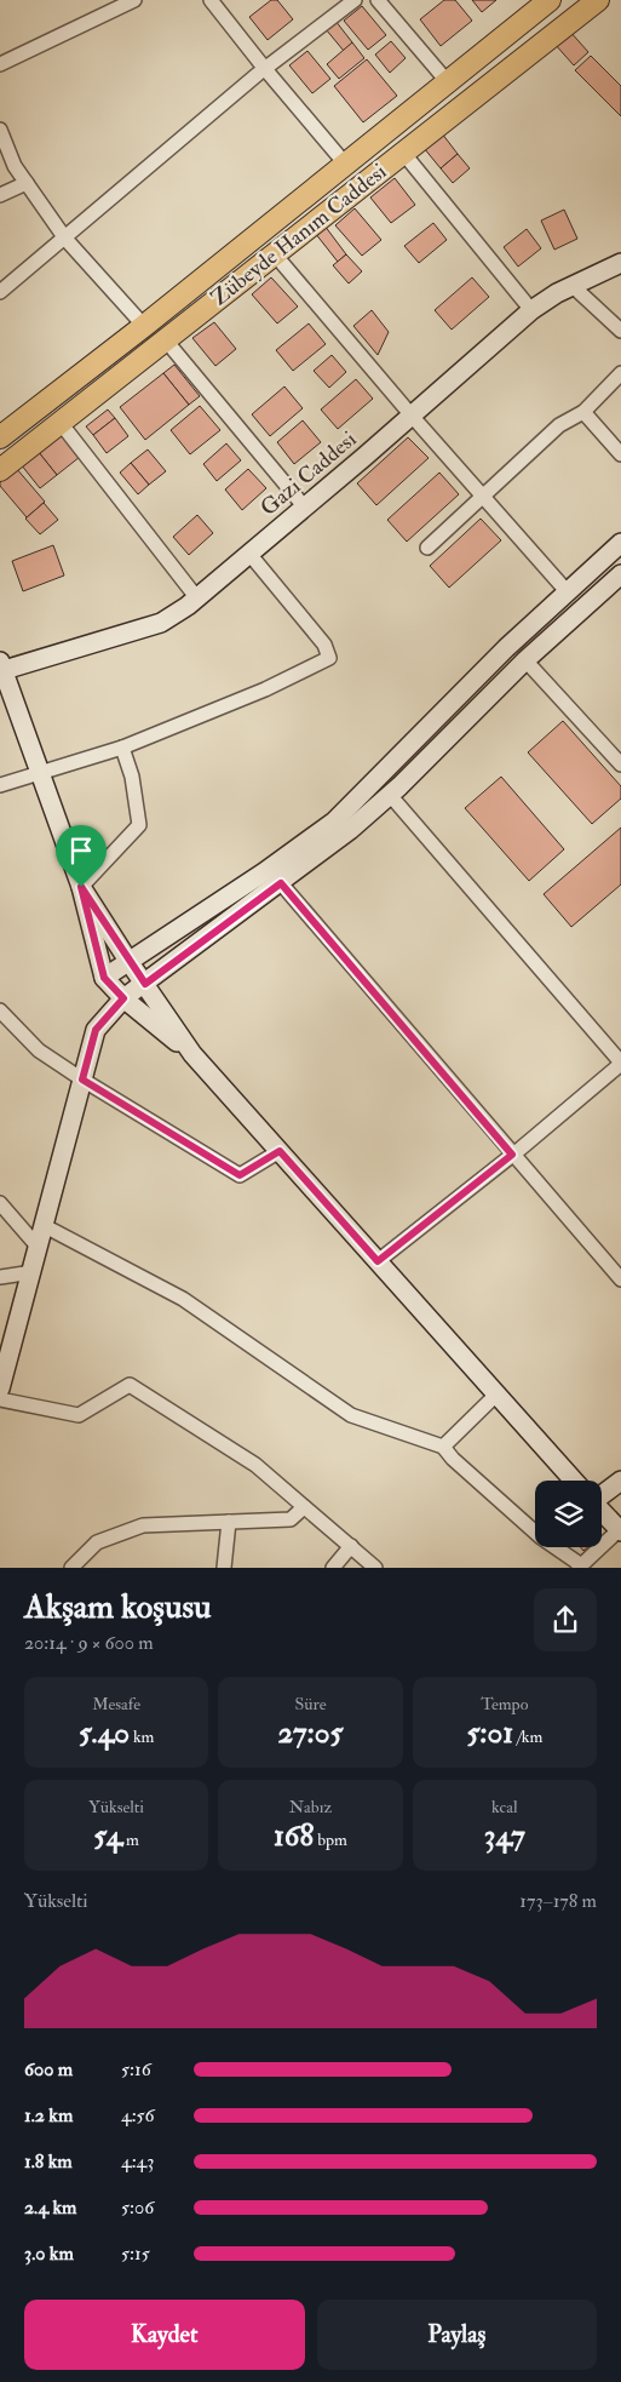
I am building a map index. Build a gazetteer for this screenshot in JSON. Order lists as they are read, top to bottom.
{
  "streets": {
    "main road": ["Zübeyde Hanım Caddesi"],
    "street": ["Gazi Caddesi"]
  },
  "page": {
    "heading": ["Akşam koşusu", "20:14 · 9 × 600 m"],
    "stats": [
      ["Mesafe", "5.40 km"],
      ["Süre", "27:05"],
      ["Tempo", "5:01 /km"],
      ["Yükselti", "54 m"],
      ["Nabız", "168 bpm"],
      ["kcal", "347"]
    ],
    "chart": ["Yükselti", "173–178 m"],
    "list": [
      {
        "name": "600 m",
        "note": "5:16"
      },
      {
        "name": "1.2 km",
        "note": "4:56"
      },
      {
        "name": "1.8 km",
        "note": "4:43"
      },
      {
        "name": "2.4 km",
        "note": "5:06"
      },
      {
        "name": "3.0 km",
        "note": "5:15"
      }
    ],
    "buttons": ["Kaydet", "Paylaş"]
  }
}
